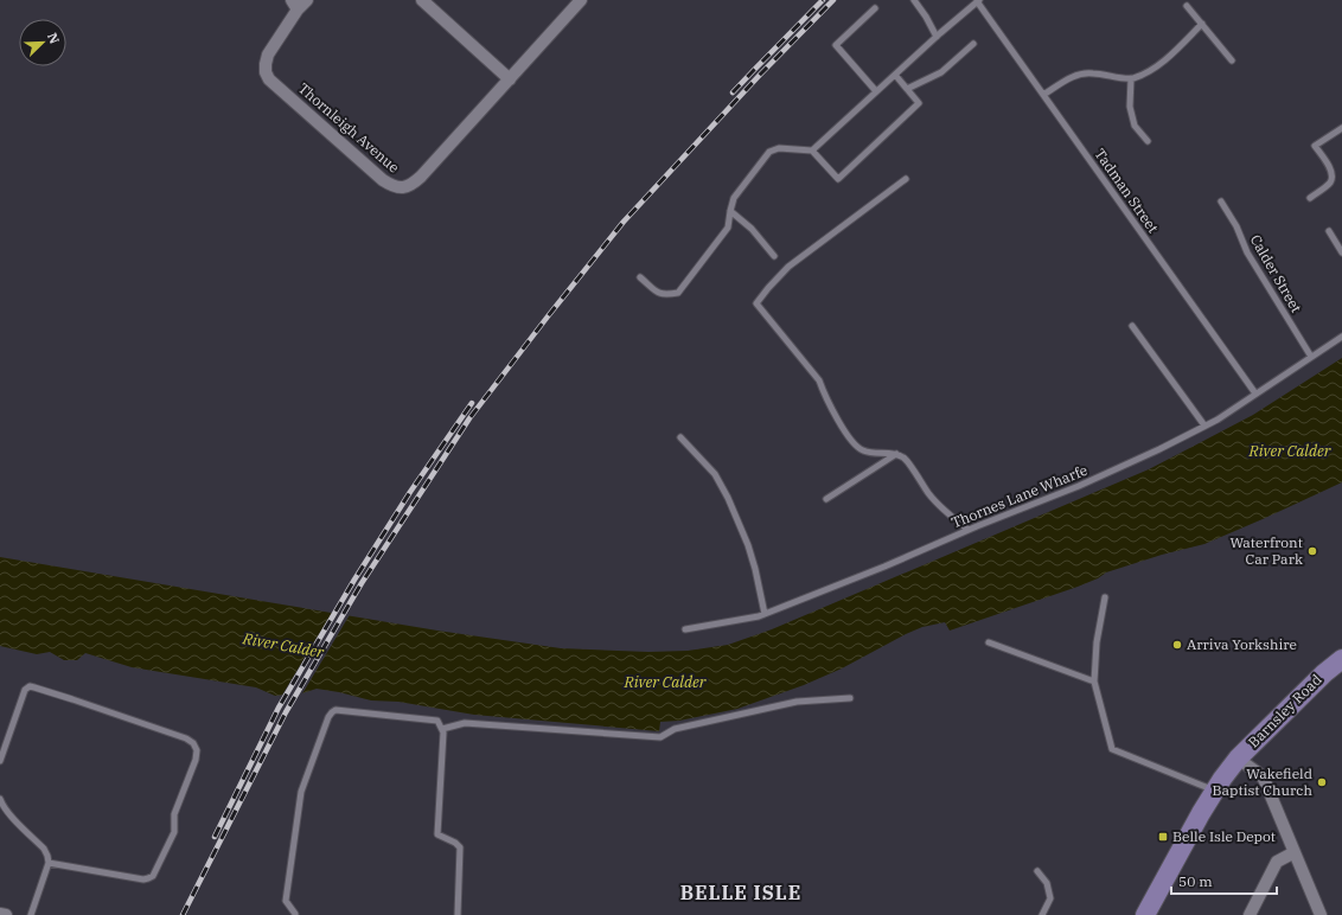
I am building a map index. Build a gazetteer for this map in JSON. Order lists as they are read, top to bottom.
{
  "streets": {
    "main road": ["Barnsley Road"],
    "street": ["Thornleigh Avenue"],
    "lane": ["Tadman Street", "Calder Street", "Thornes Lane Wharfe"]
  },
  "crossings": [
    ["Tadman Street", "Thornes Lane Wharfe"],
    ["Calder Street", "Thornes Lane Wharfe"]
  ],
  "districts": ["BELLE ISLE"],
  "water": ["River Calder"],
  "places": {
    "other": ["Waterfront Car Park", "Arriva Yorkshire", "Wakefield Baptist Church"],
    "transit": ["Belle Isle Depot"]
  },
  "scale_bar": "50 m",
  "north": "top right"
}
